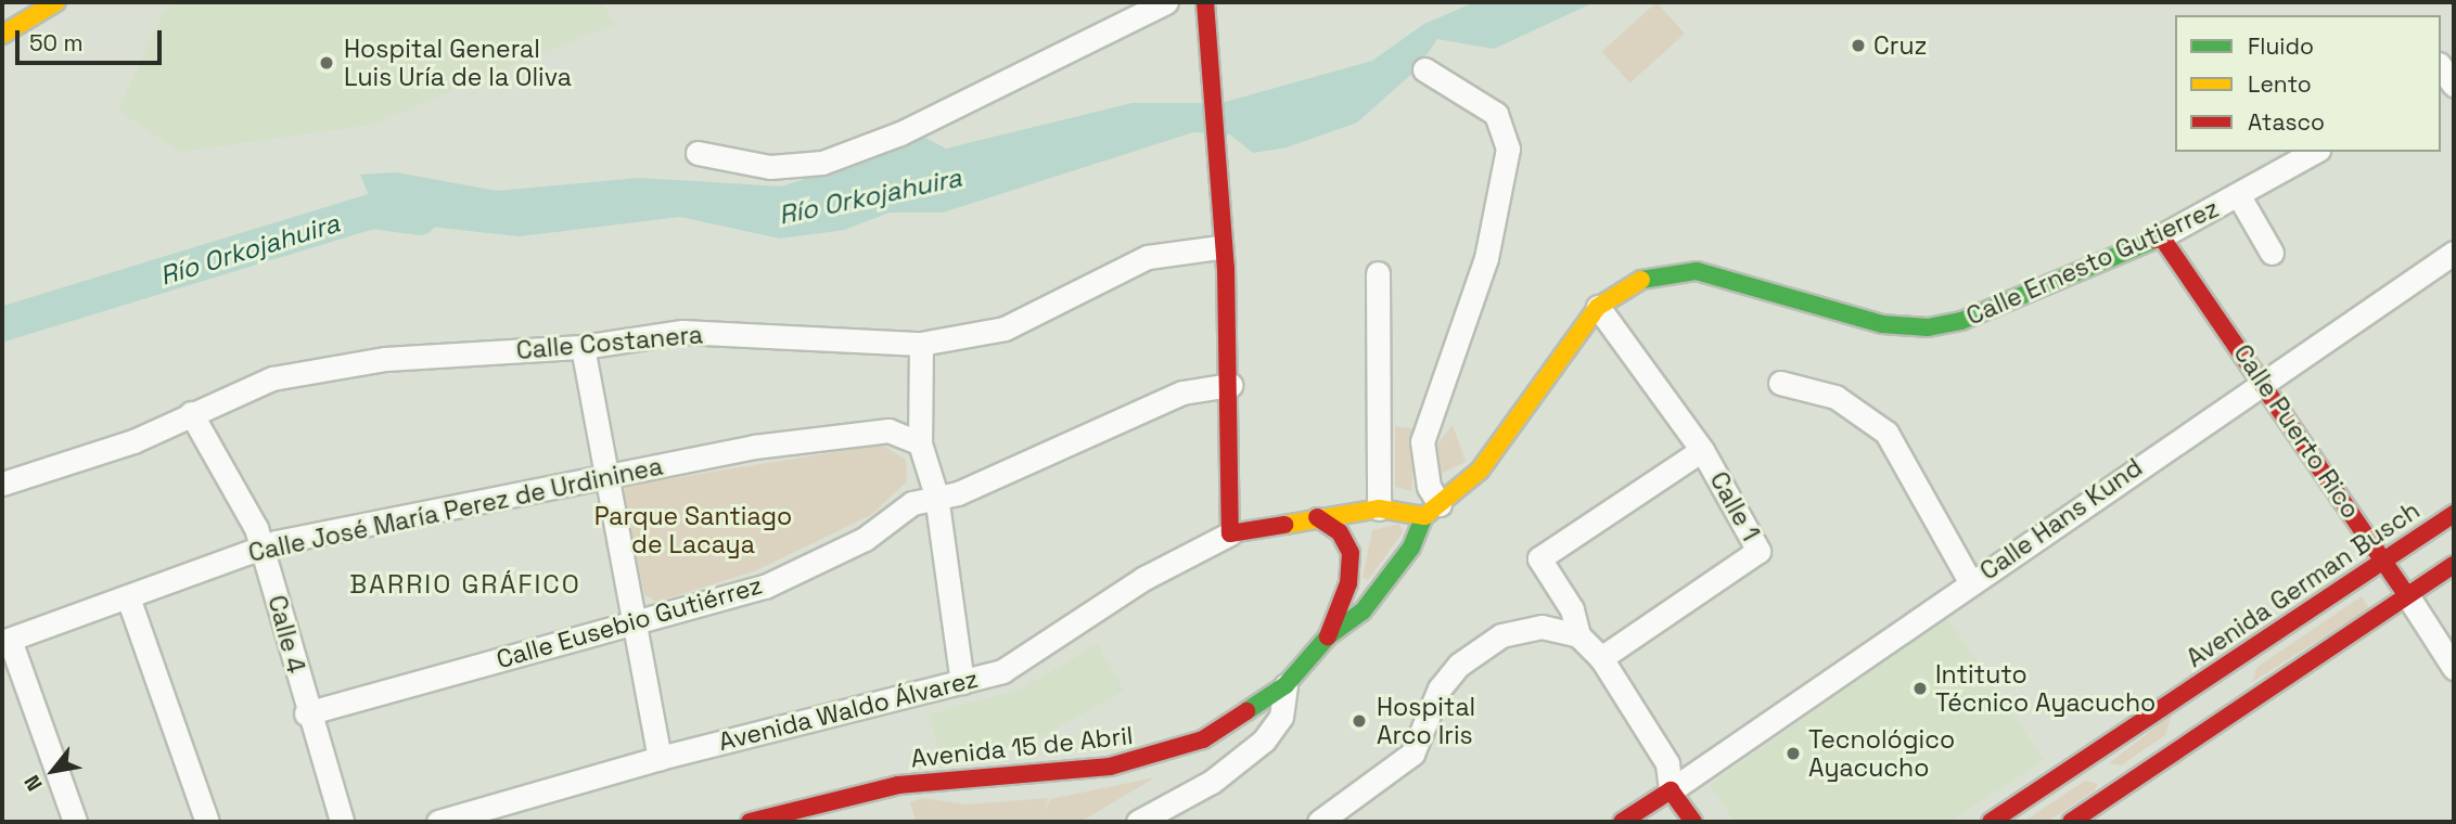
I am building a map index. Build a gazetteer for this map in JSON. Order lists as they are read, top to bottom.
{
  "streets": {
    "main road": [
      "Calle Ernesto Gutierrez",
      "Calle Puerto Rico",
      "Avenida German Busch",
      "Avenida 15 de Abril"
    ],
    "street": [
      "Calle Costanera",
      "Calle 1",
      "Calle José María Perez de Urdininea",
      "Calle Hans Kund",
      "Calle Eusebio Gutiérrez",
      "Calle 4",
      "Avenida Waldo Álvarez"
    ]
  },
  "crossings": [
    ["Calle Ernesto Gutierrez", "Calle Puerto Rico"],
    ["Calle Ernesto Gutierrez", "Calle 1"],
    ["Calle Costanera", "Calle 4"],
    ["Calle Puerto Rico", "Calle Hans Kund"],
    ["Calle Puerto Rico", "Avenida German Busch"],
    ["Calle José María Perez de Urdininea", "Calle 4"],
    ["Calle Eusebio Gutiérrez", "Calle 4"]
  ],
  "districts": ["BARRIO GRÁFICO"],
  "water": ["Río Orkojahuira"],
  "parks": ["Parque Santiago de Lacaya"],
  "places": [
    "Cruz",
    "Hospital General Luis Uría de la Oliva",
    "Intituto Técnico Ayacucho",
    "Hospital Arco Iris",
    "Tecnológico Ayacucho"
  ],
  "legend": ["Fluido", "Lento", "Atasco"],
  "scale_bar": "50 m",
  "north": "bottom left"
}
